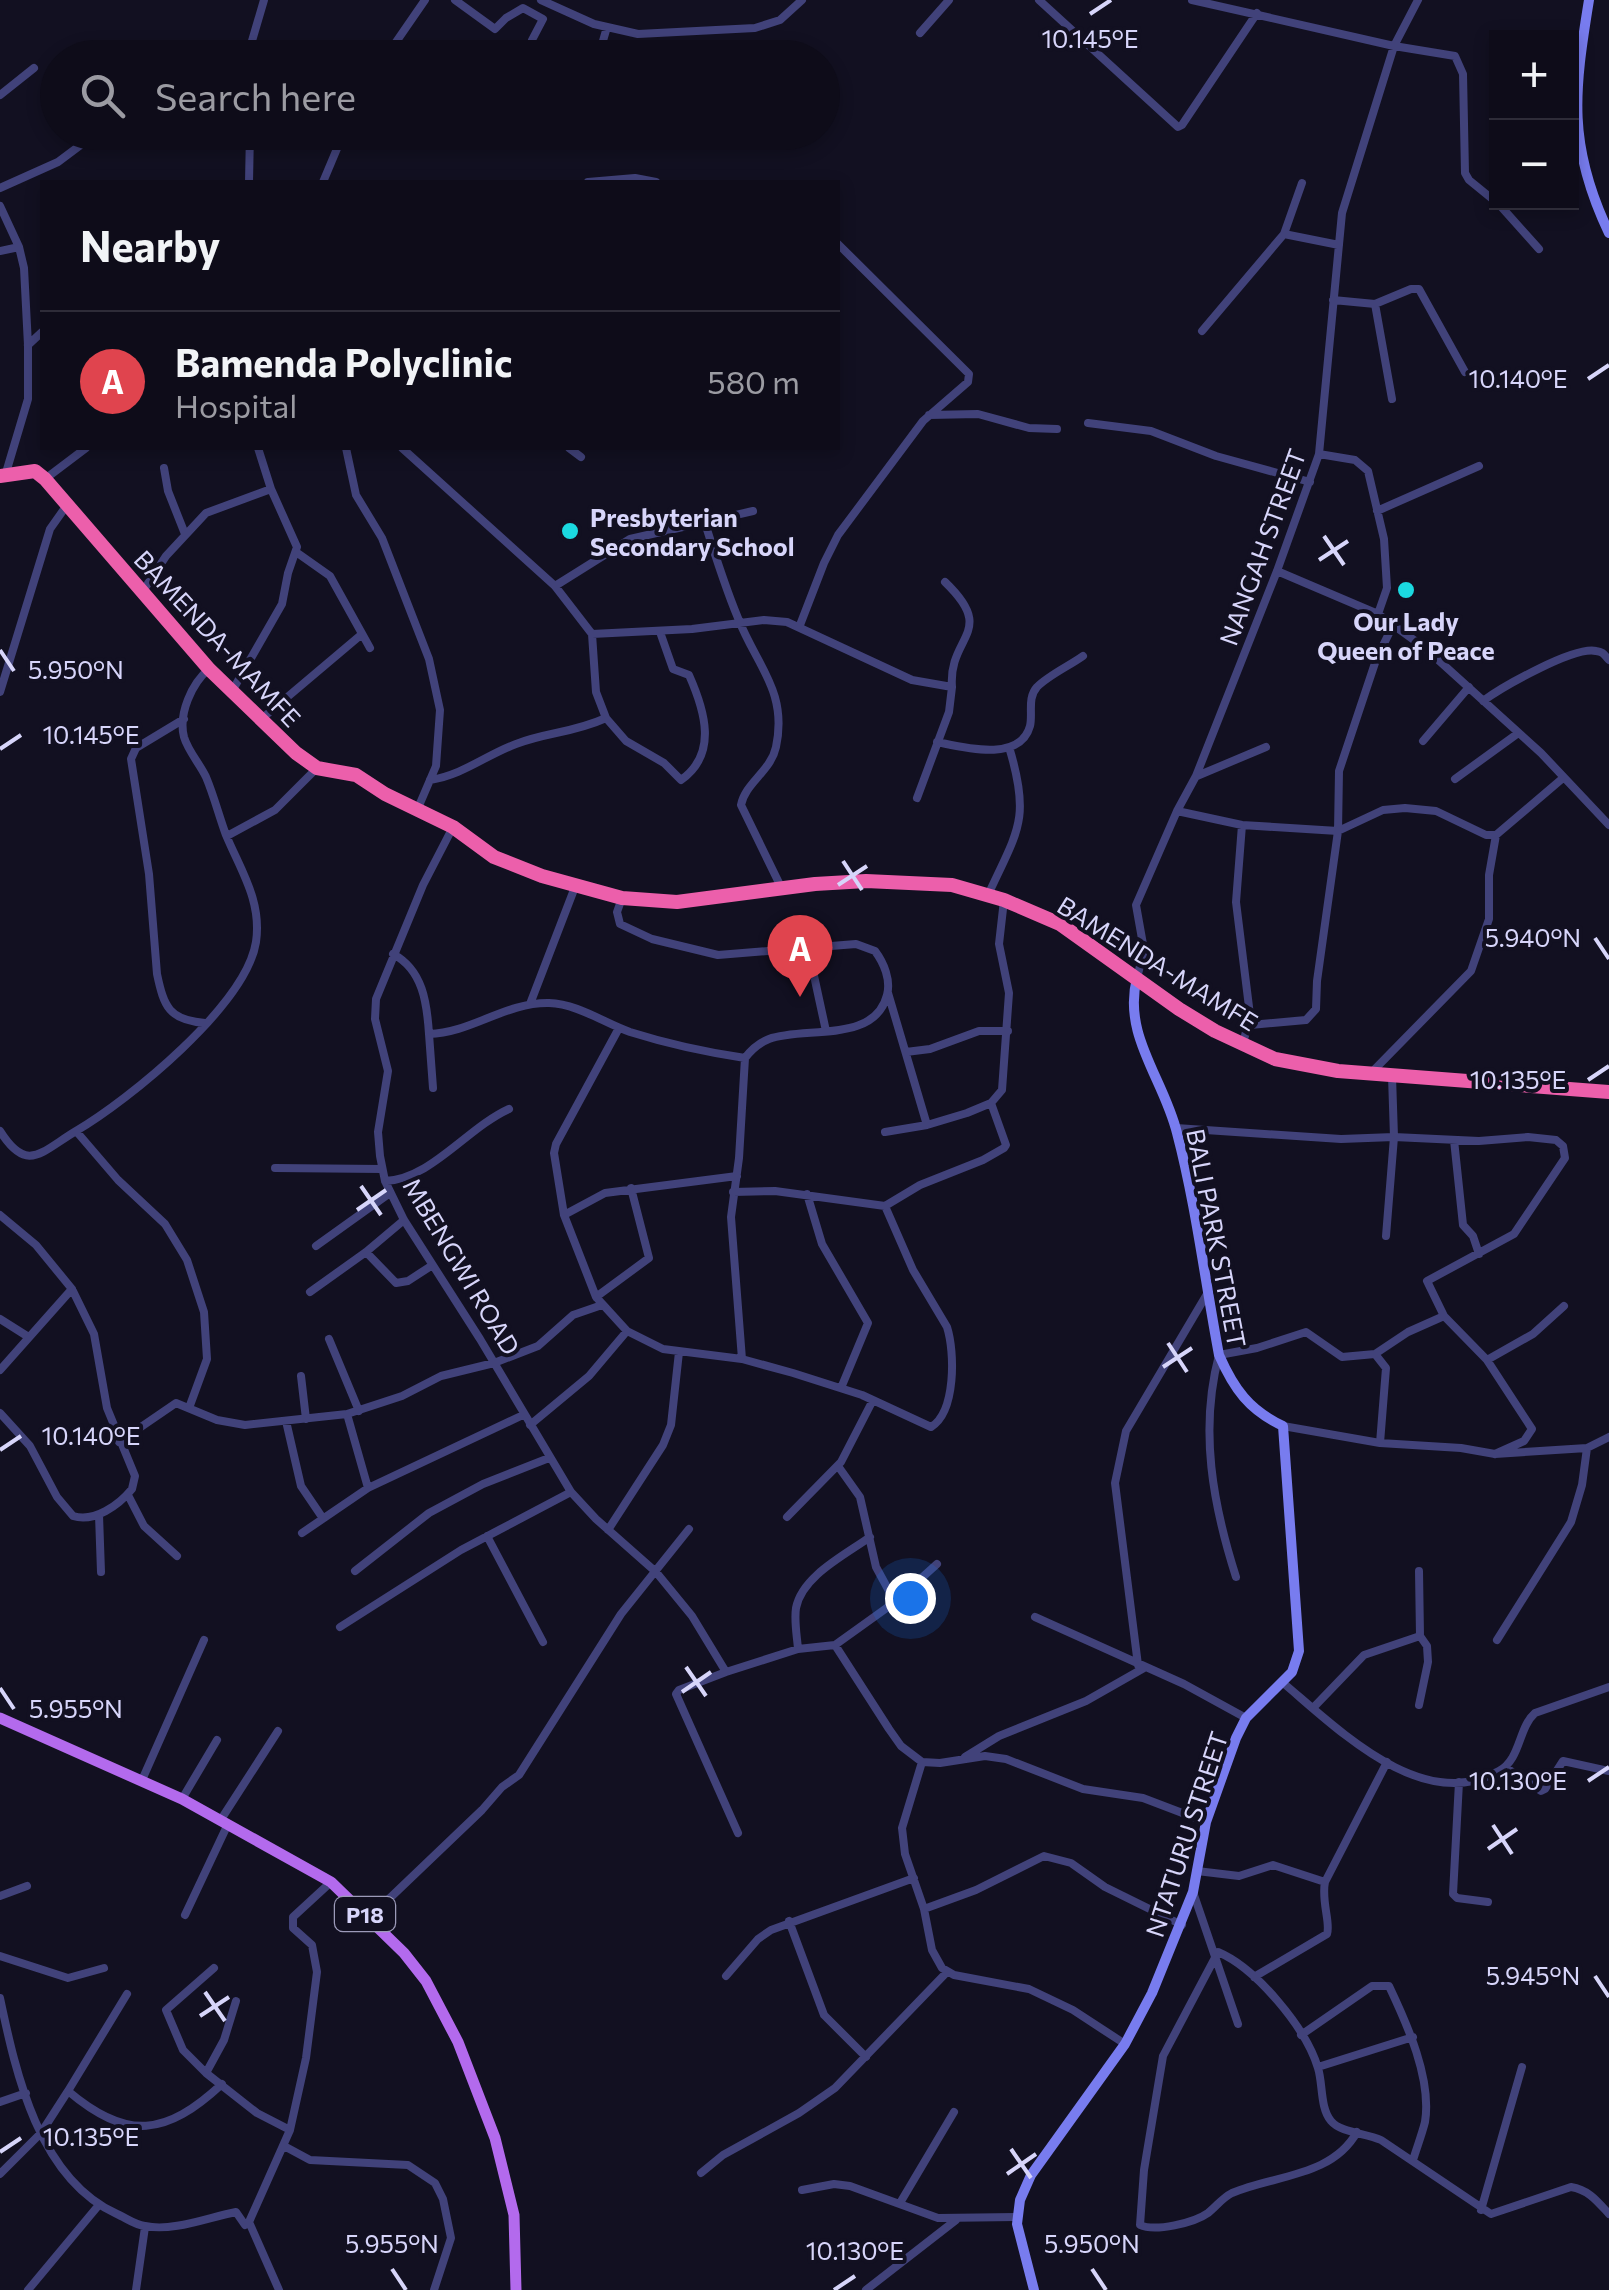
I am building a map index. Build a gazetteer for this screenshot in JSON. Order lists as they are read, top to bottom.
{
  "streets": {
    "highway": ["BAMENDA-MAMFE"],
    "main road": ["P18"],
    "street": [
      "NANGAH STREET",
      "BALI PARK STREET",
      "MBENGWI ROAD",
      "NTATURU STREET"
    ]
  },
  "crossings": [
    ["NANGAH STREET", "BAMENDA-MAMFE"],
    ["NANGAH STREET", "BALI PARK STREET"],
    ["BAMENDA-MAMFE", "BALI PARK STREET"],
    ["BAMENDA-MAMFE", "MBENGWI ROAD"],
    ["BALI PARK STREET", "NTATURU STREET"]
  ],
  "places": ["Presbyterian Secondary School", "Our Lady Queen of Peace"],
  "page": {
    "map_buttons": ["+", "−"],
    "search": "Search here",
    "heading": "Nearby",
    "list": [
      {
        "mark": "A",
        "name": "Bamenda Polyclinic",
        "note": "Hospital",
        "value": "580 m"
      }
    ],
    "pins": "A"
  },
  "coordinates": [
    "10.145°E",
    "10.140°E",
    "5.950°N",
    "5.940°N",
    "10.135°E",
    "5.955°N",
    "10.130°E",
    "5.945°N"
  ]
}
